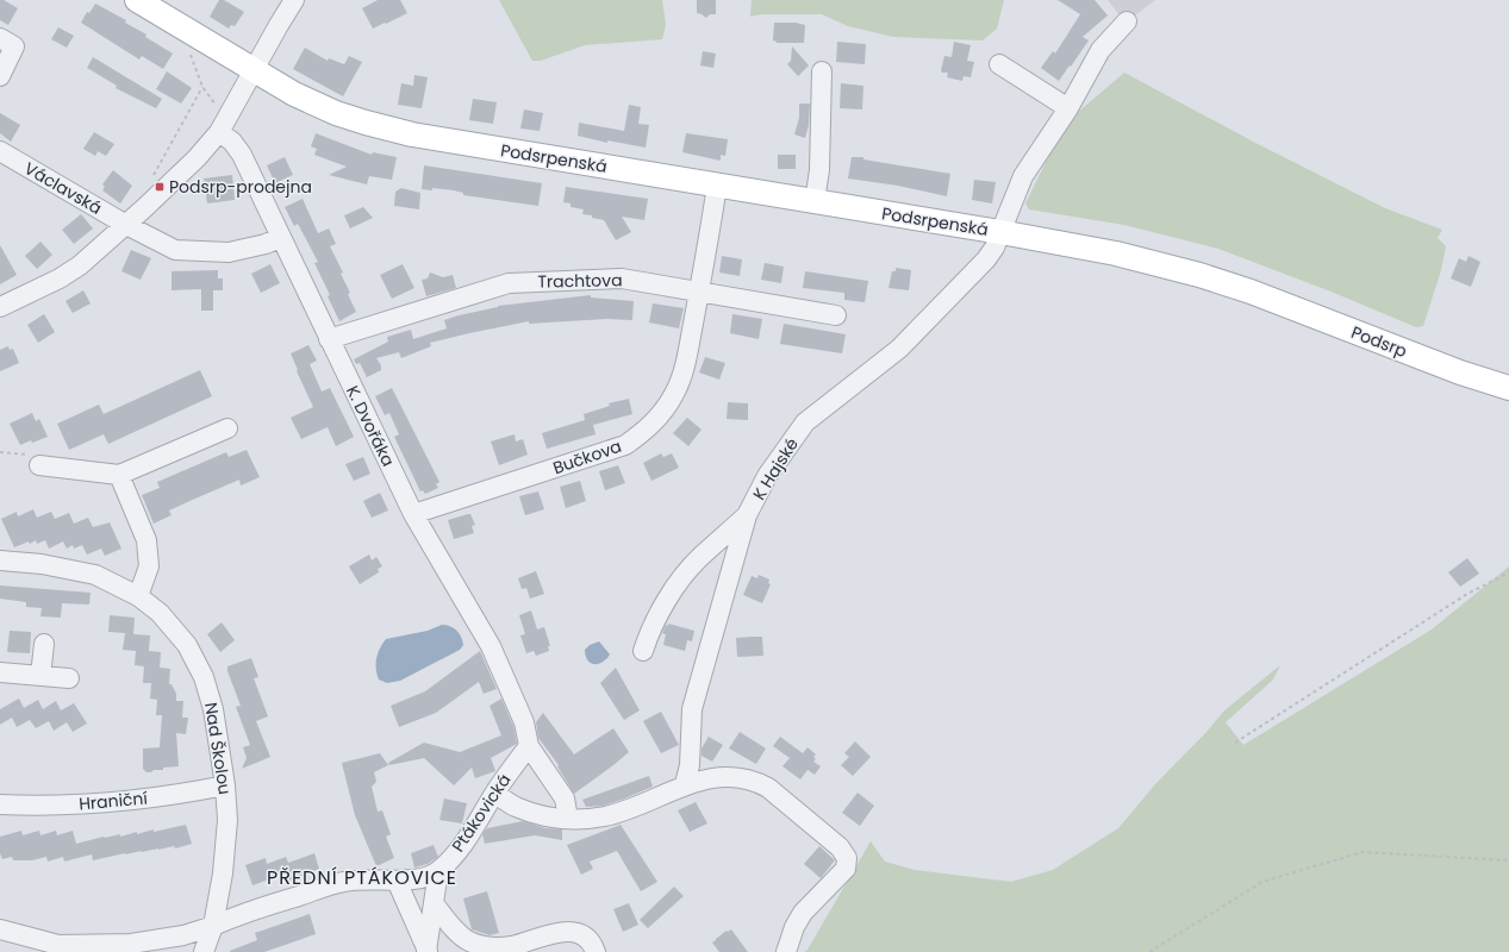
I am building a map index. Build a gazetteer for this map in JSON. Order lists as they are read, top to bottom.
{
  "streets": {
    "main road": ["Podsrpenská", "Podsrp"],
    "street": [
      "Václavská",
      "Trachtova",
      "K. Dvořáka",
      "Bučkova",
      "K Hajské",
      "Nad Školou",
      "Hraniční",
      "Ptákovická"
    ]
  },
  "crossings": [
    ["Podsrpenská", "Podsrp"],
    ["Podsrpenská", "Bučkova"],
    ["Podsrpenská", "K Hajské"],
    ["Václavská", "K. Dvořáka"],
    ["Trachtova", "K. Dvořáka"],
    ["Trachtova", "Bučkova"],
    ["K. Dvořáka", "Bučkova"],
    ["K. Dvořáka", "Ptákovická"],
    ["Nad Školou", "Hraniční"],
    ["Nad Školou", "Ptákovická"]
  ],
  "districts": ["PŘEDNÍ PTÁKOVICE"],
  "places": {
    "transit": ["Podsrp-prodejna"]
  }
}
